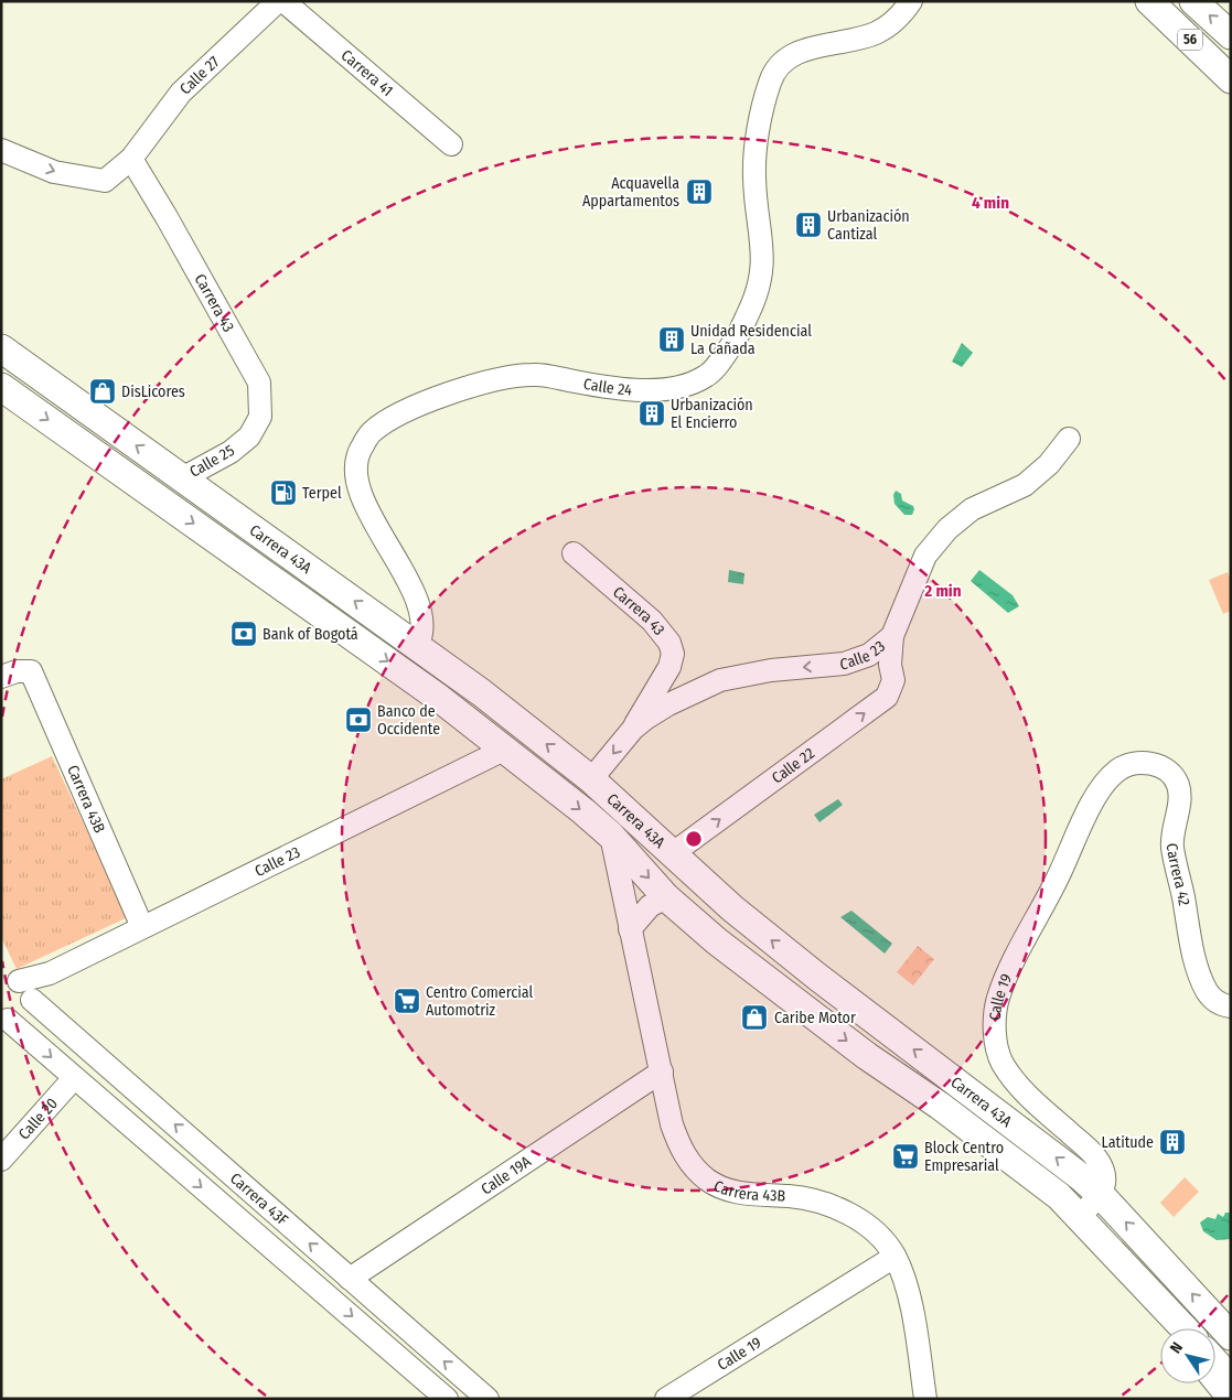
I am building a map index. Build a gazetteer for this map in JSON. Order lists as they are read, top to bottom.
{
  "streets": {
    "main road": ["56", "Carrera 43A"],
    "street": [
      "Carrera 41",
      "Calle 27",
      "Carrera 43",
      "Calle 24",
      "Calle 25",
      "Calle 23",
      "Calle 22",
      "Carrera 43B",
      "Carrera 42",
      "Calle 19",
      "Calle 20",
      "Calle 19A",
      "Carrera 43F"
    ]
  },
  "crossings": [
    ["Calle 27", "Carrera 43"],
    ["Carrera 43", "Calle 25"],
    ["Carrera 43", "Calle 23"],
    ["Calle 24", "Carrera 43A"],
    ["Calle 25", "Carrera 43A"],
    ["Carrera 43A", "Calle 23"],
    ["Carrera 43A", "Calle 22"],
    ["Carrera 43A", "Carrera 43B"],
    ["Carrera 43A", "Calle 19"],
    ["Calle 23", "Calle 22"],
    ["Calle 23", "Carrera 43B"],
    ["Calle 23", "Carrera 43F"],
    ["Carrera 43B", "Calle 19"],
    ["Carrera 43B", "Calle 19A"],
    ["Carrera 42", "Calle 19"],
    ["Calle 20", "Carrera 43F"],
    ["Calle 19A", "Carrera 43F"]
  ],
  "one_way": ["Calle 22"],
  "places": {
    "building": [
      "Acquavella Appartamentos",
      "Urbanización Cantizal",
      "Unidad Residencial La Cañada",
      "Urbanización El Encierro",
      "Latitude"
    ],
    "shop": ["DisLicores", "Caribe Motor"],
    "fuel station": ["Terpel"],
    "bank": ["Bank of Bogotá", "Banco de Occidente"],
    "supermarket": ["Centro Comercial Automotriz", "Block Centro Empresarial"]
  },
  "north": "top left",
  "rings": ["4 min", "2 min"]
}
